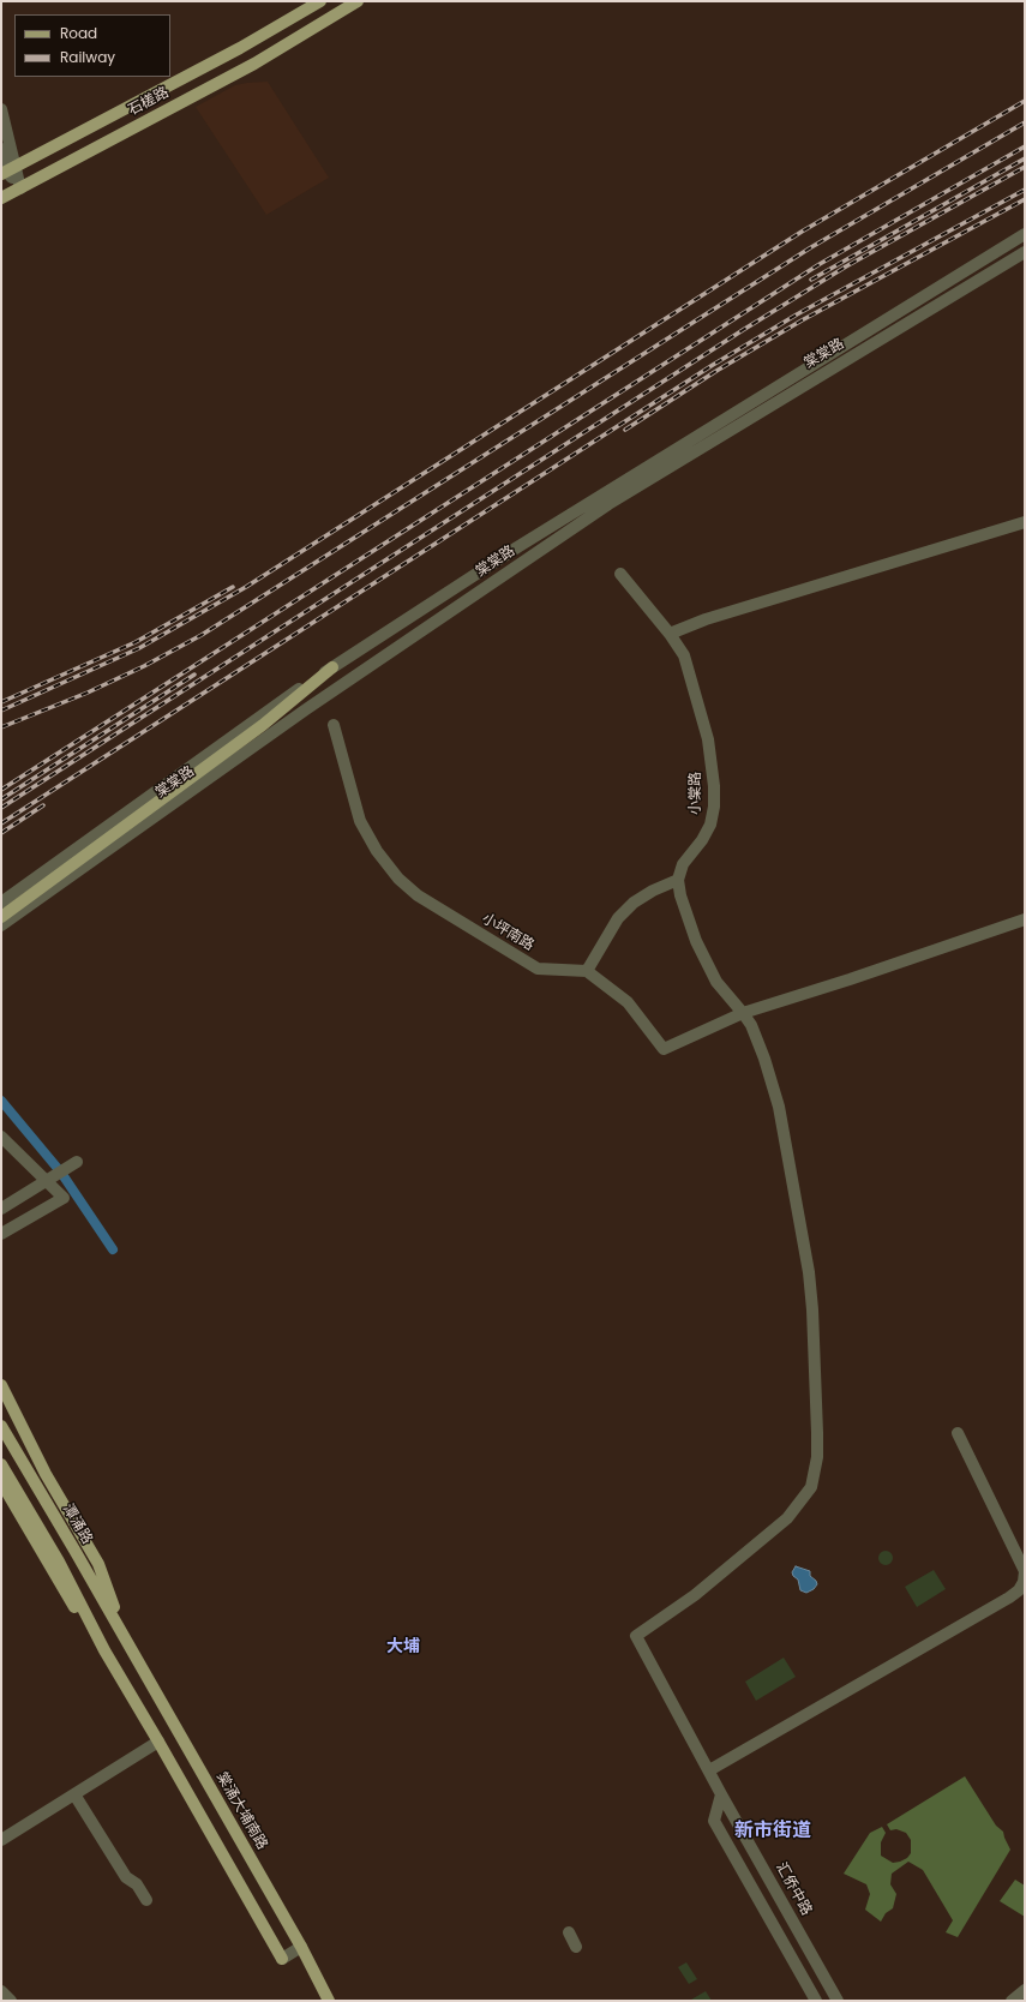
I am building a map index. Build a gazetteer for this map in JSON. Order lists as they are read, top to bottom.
{
  "streets": {
    "main road": ["石槎路", "潭涌路", "棠涌大埔南路"],
    "street": [
      "棠棠路",
      "小棠路",
      "小坪南路",
      "汇侨中路"
    ]
  },
  "crossings": [
    ["潭涌路", "棠涌大埔南路"]
  ],
  "districts": ["大埔", "新市街道"],
  "legend": ["Road", "Railway"]
}
